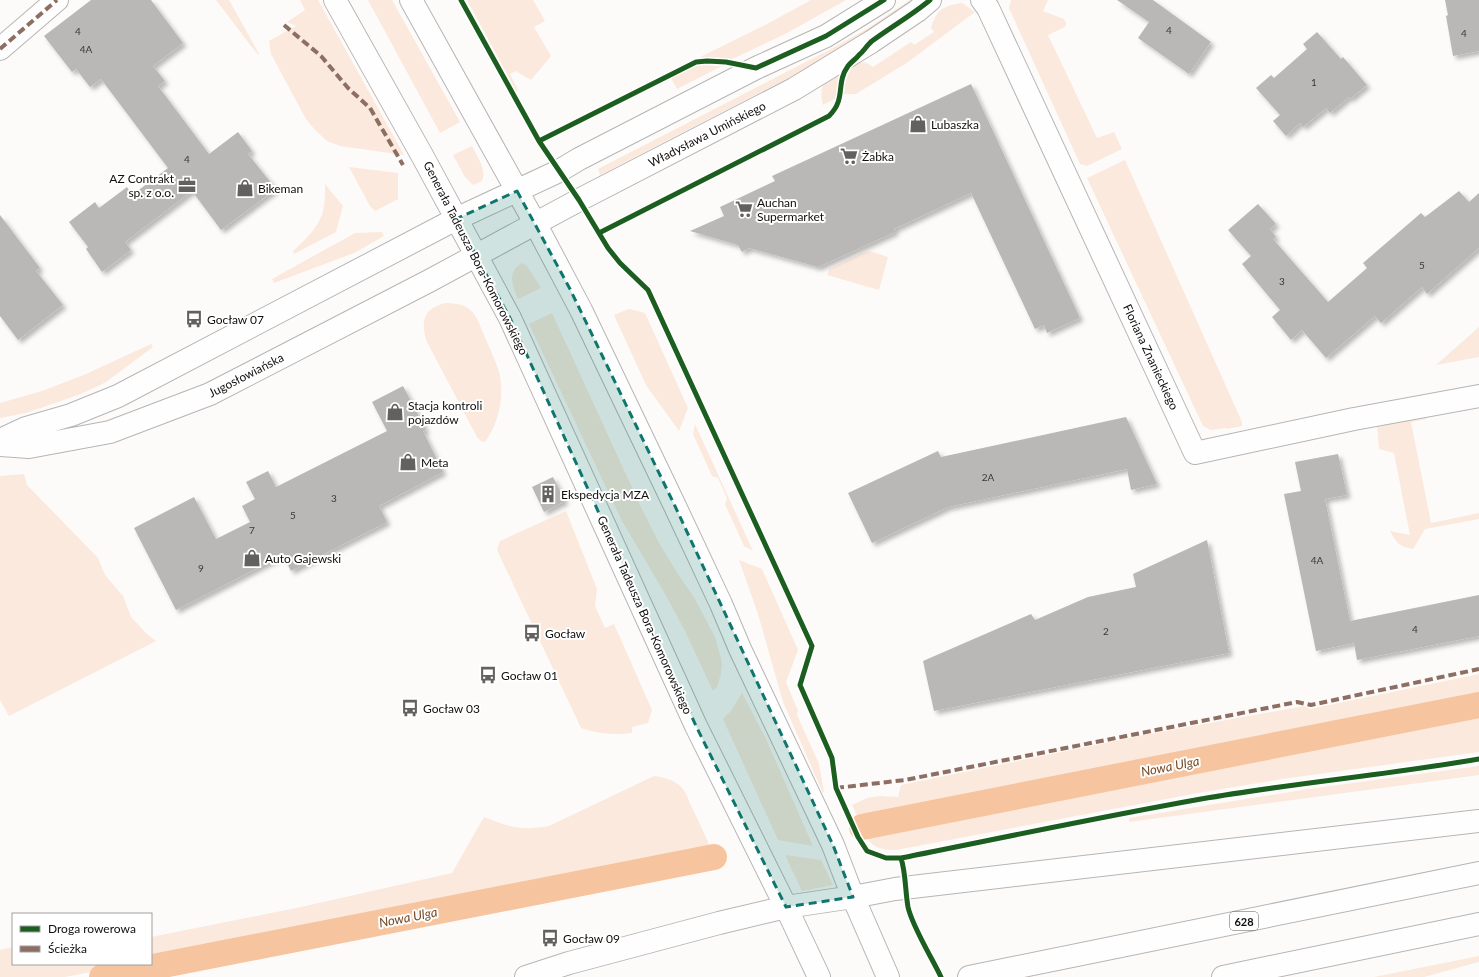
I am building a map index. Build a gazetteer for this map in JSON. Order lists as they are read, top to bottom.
{
  "streets": {
    "street": [
      "Władysława Umińskiego",
      "Generała Tadeusza Bora-Komorowskiego",
      "Floriana Znanieckiego",
      "Jugosłowiańska",
      "628"
    ]
  },
  "crossings": [
    ["Władysława Umińskiego", "Generała Tadeusza Bora-Komorowskiego"],
    ["Władysława Umińskiego", "Jugosłowiańska"],
    ["Generała Tadeusza Bora-Komorowskiego", "Jugosłowiańska"]
  ],
  "water": ["Nowa Ulga"],
  "places": {
    "shop": [
      "Lubaszka",
      "Bikeman",
      "Stacja kontroli pojazdów",
      "Meta",
      "Auto Gajewski"
    ],
    "supermarket": ["Żabka", "Auchan Supermarket"],
    "office": ["AZ Contrakt sp. z o.o."],
    "bus stop": [
      "Gocław 07",
      "Gocław",
      "Gocław 01",
      "Gocław 03",
      "Gocław 09"
    ],
    "building": ["Ekspedycja MZA"]
  },
  "house_numbers": [
    "4",
    "4",
    "4",
    "4A",
    "1",
    "4",
    "5",
    "3",
    "2A",
    "3",
    "5",
    "7",
    "4A",
    "9",
    "4",
    "2"
  ],
  "legend": ["Droga rowerowa", "Ścieżka"]
}
